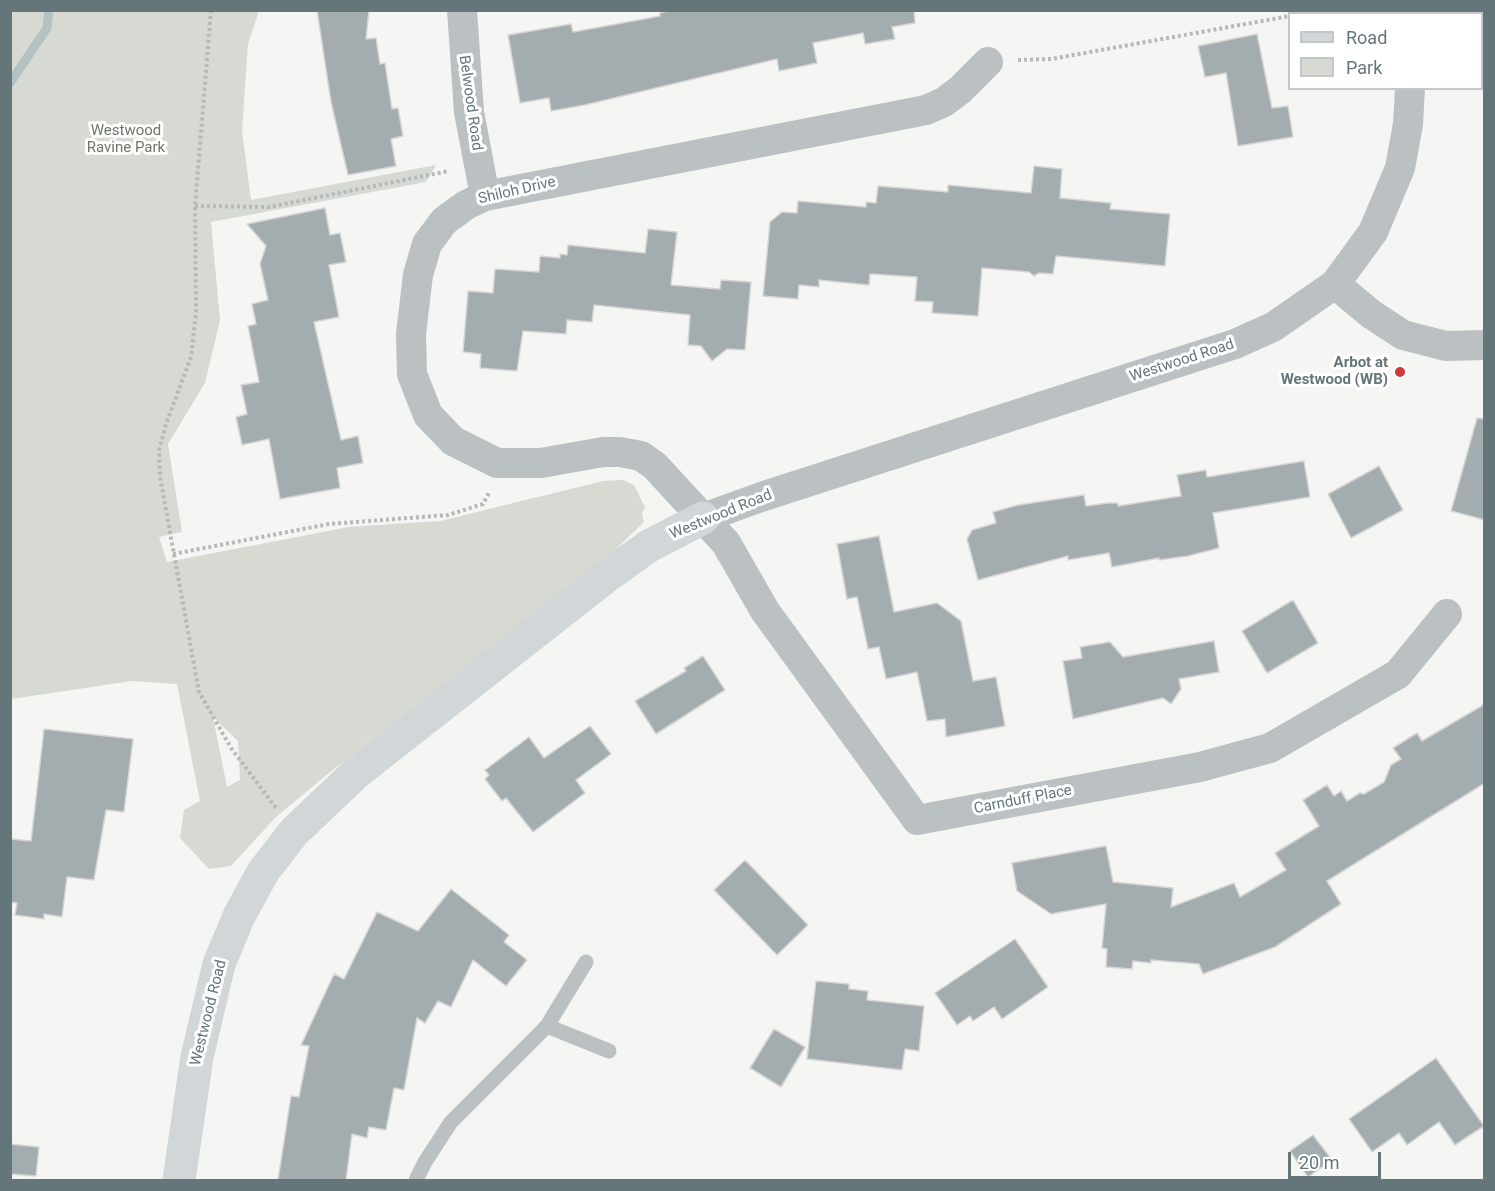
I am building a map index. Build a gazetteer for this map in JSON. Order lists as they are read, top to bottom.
{
  "streets": {
    "street": [
      "Belwood Road",
      "Shiloh Drive",
      "Westwood Road",
      "Carnduff Place"
    ]
  },
  "crossings": [
    ["Belwood Road", "Shiloh Drive"],
    ["Shiloh Drive", "Westwood Road"],
    ["Shiloh Drive", "Carnduff Place"],
    ["Westwood Road", "Carnduff Place"]
  ],
  "parks": ["Westwood Ravine Park"],
  "places": ["Arbot at Westwood (WB)"],
  "legend": ["Road", "Park"],
  "scale_bar": "20 m"
}
